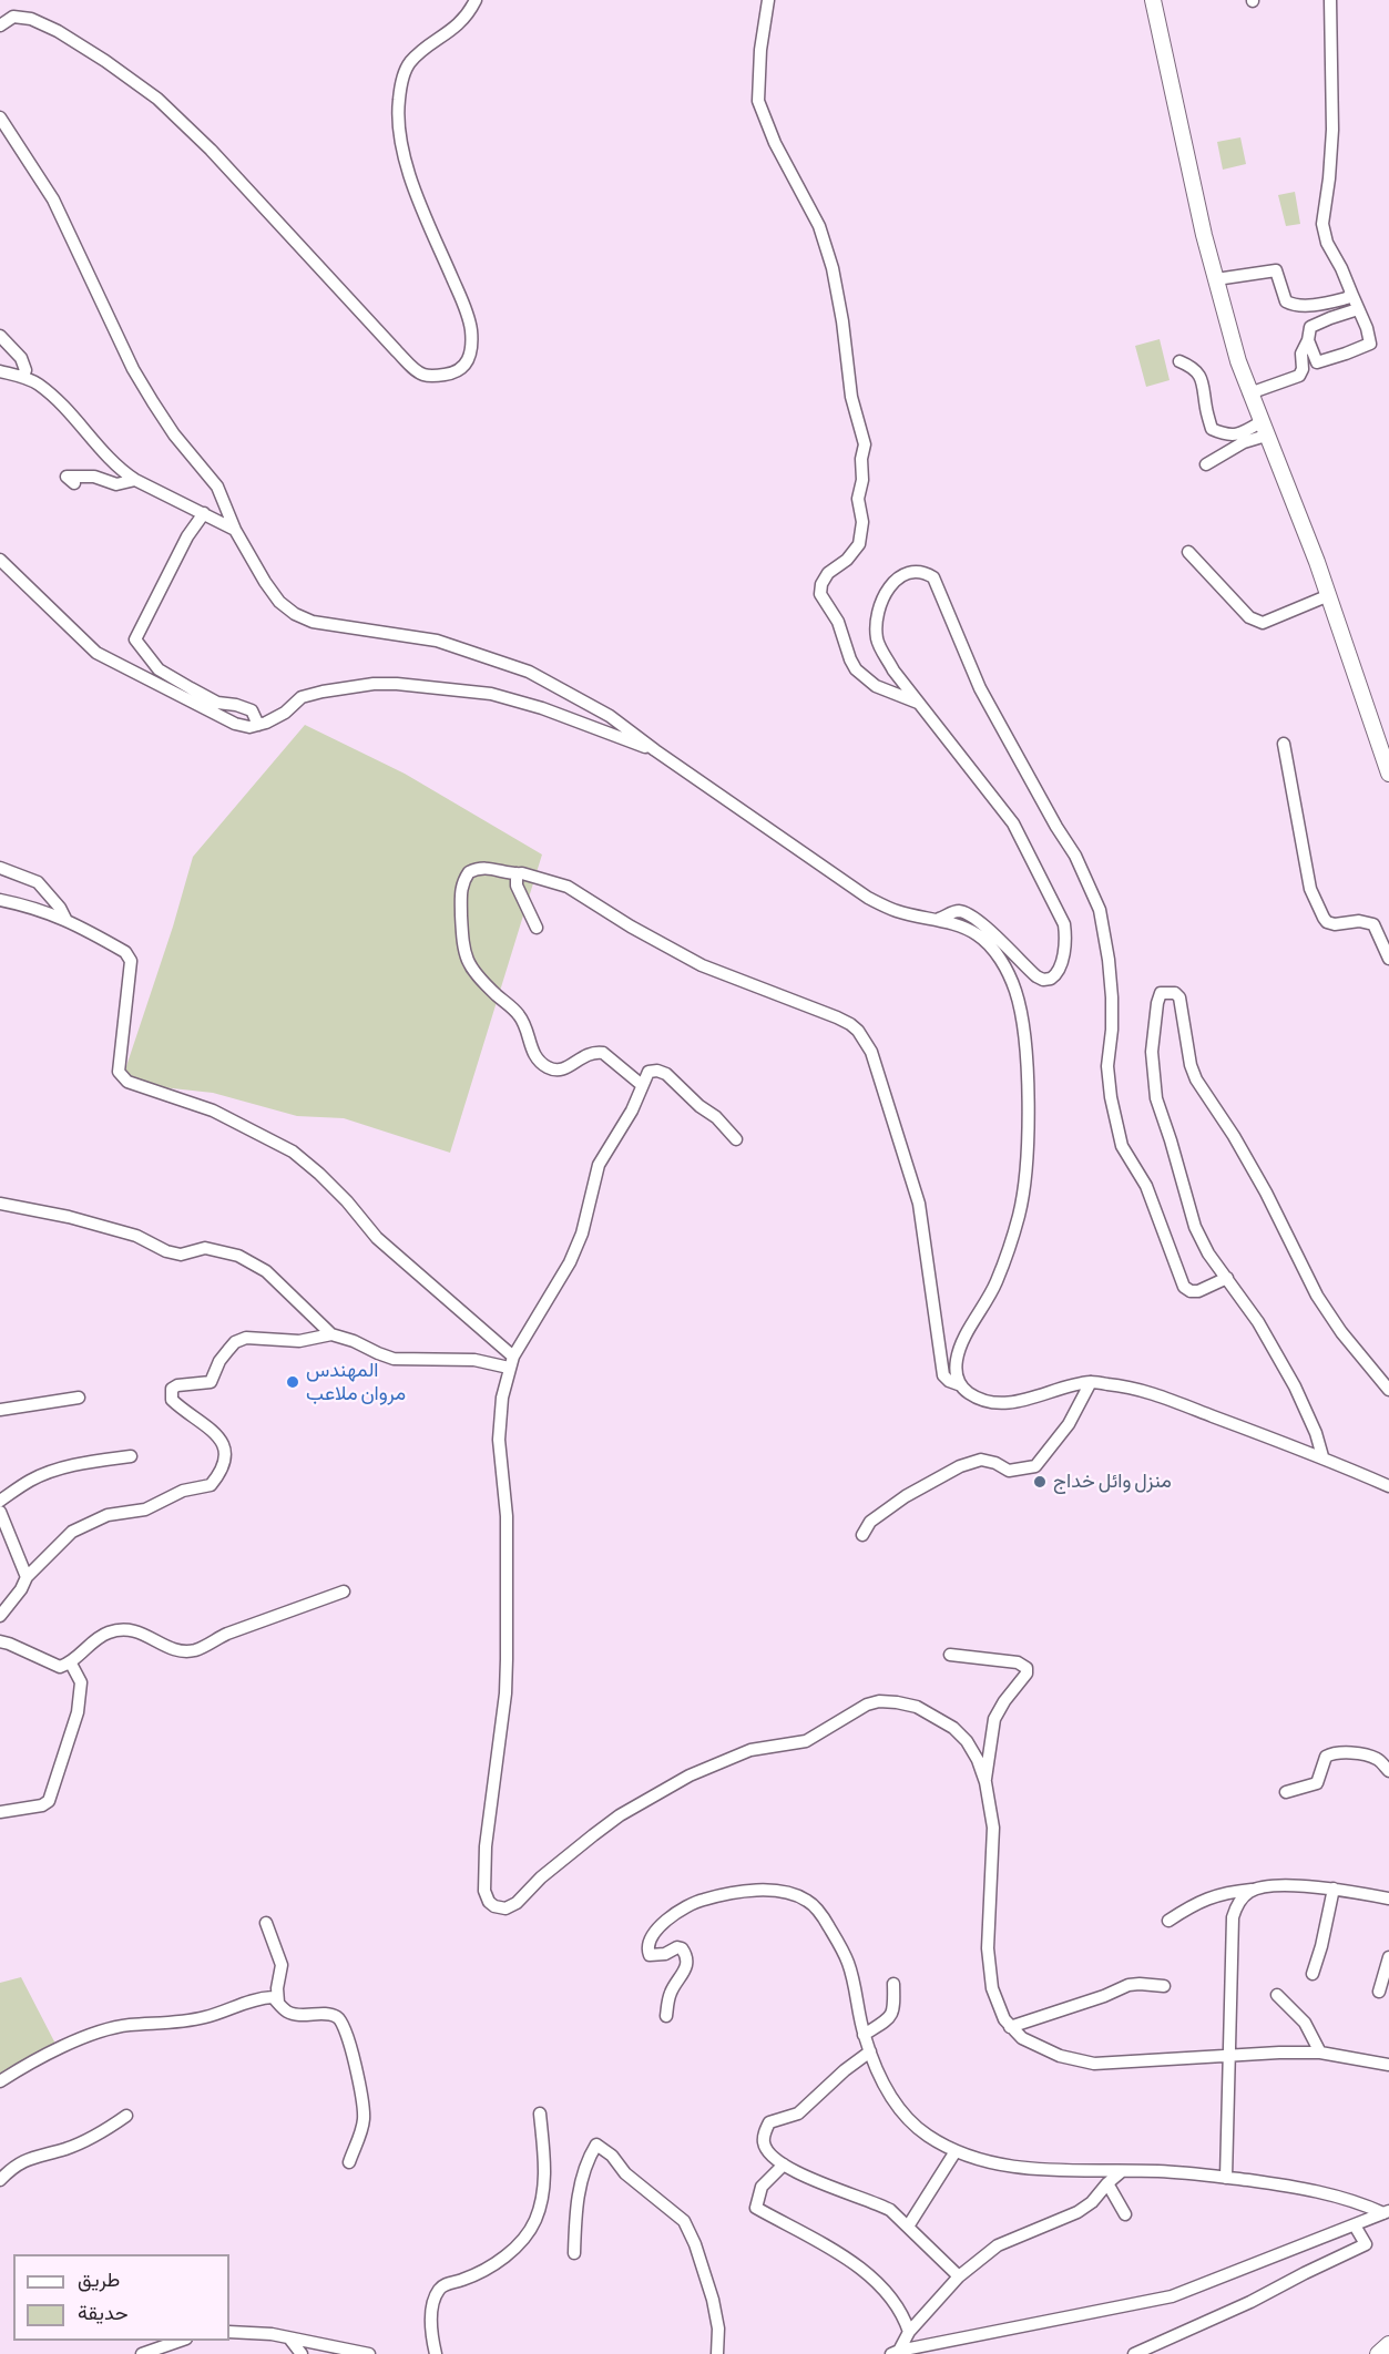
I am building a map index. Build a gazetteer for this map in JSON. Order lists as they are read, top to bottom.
{
  "places": ["المهندس مروان ملاعب", "منزل وائل خداج"],
  "legend": ["طريق", "حديقة"]
}
